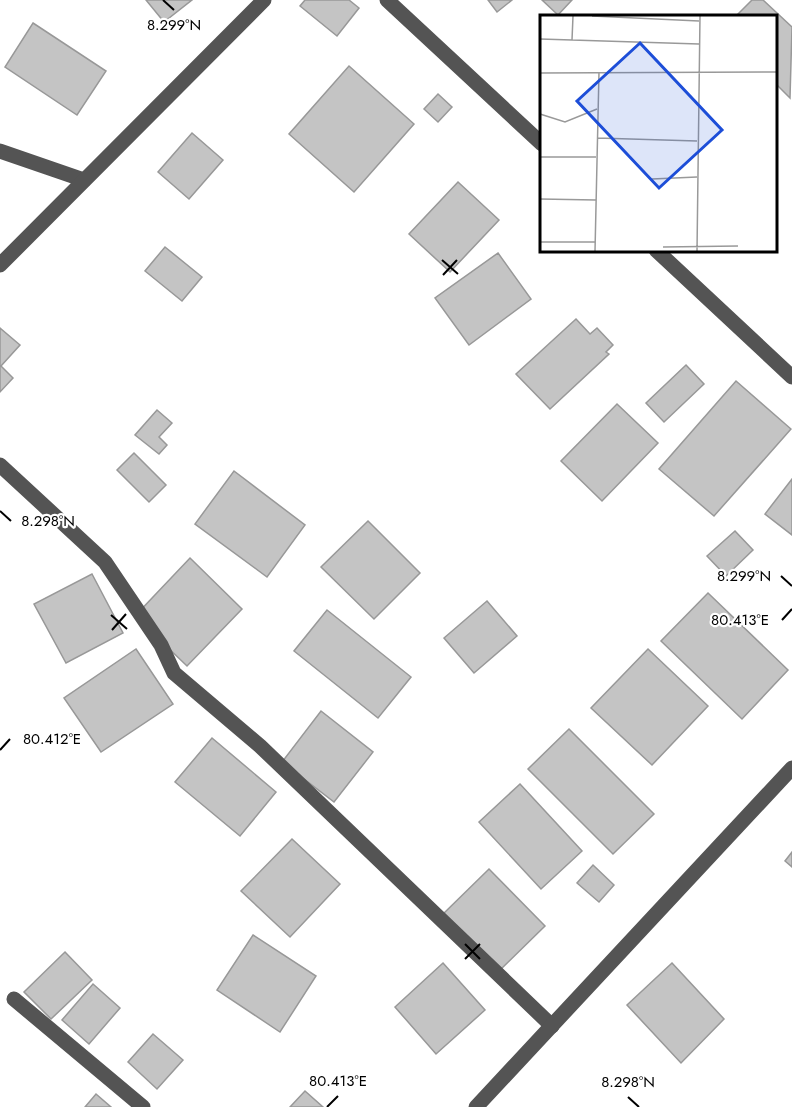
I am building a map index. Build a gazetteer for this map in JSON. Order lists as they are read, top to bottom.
{
  "coordinates": [
    "8.299°N",
    "8.298°N",
    "80.413°E",
    "80.412°E"
  ]
}
